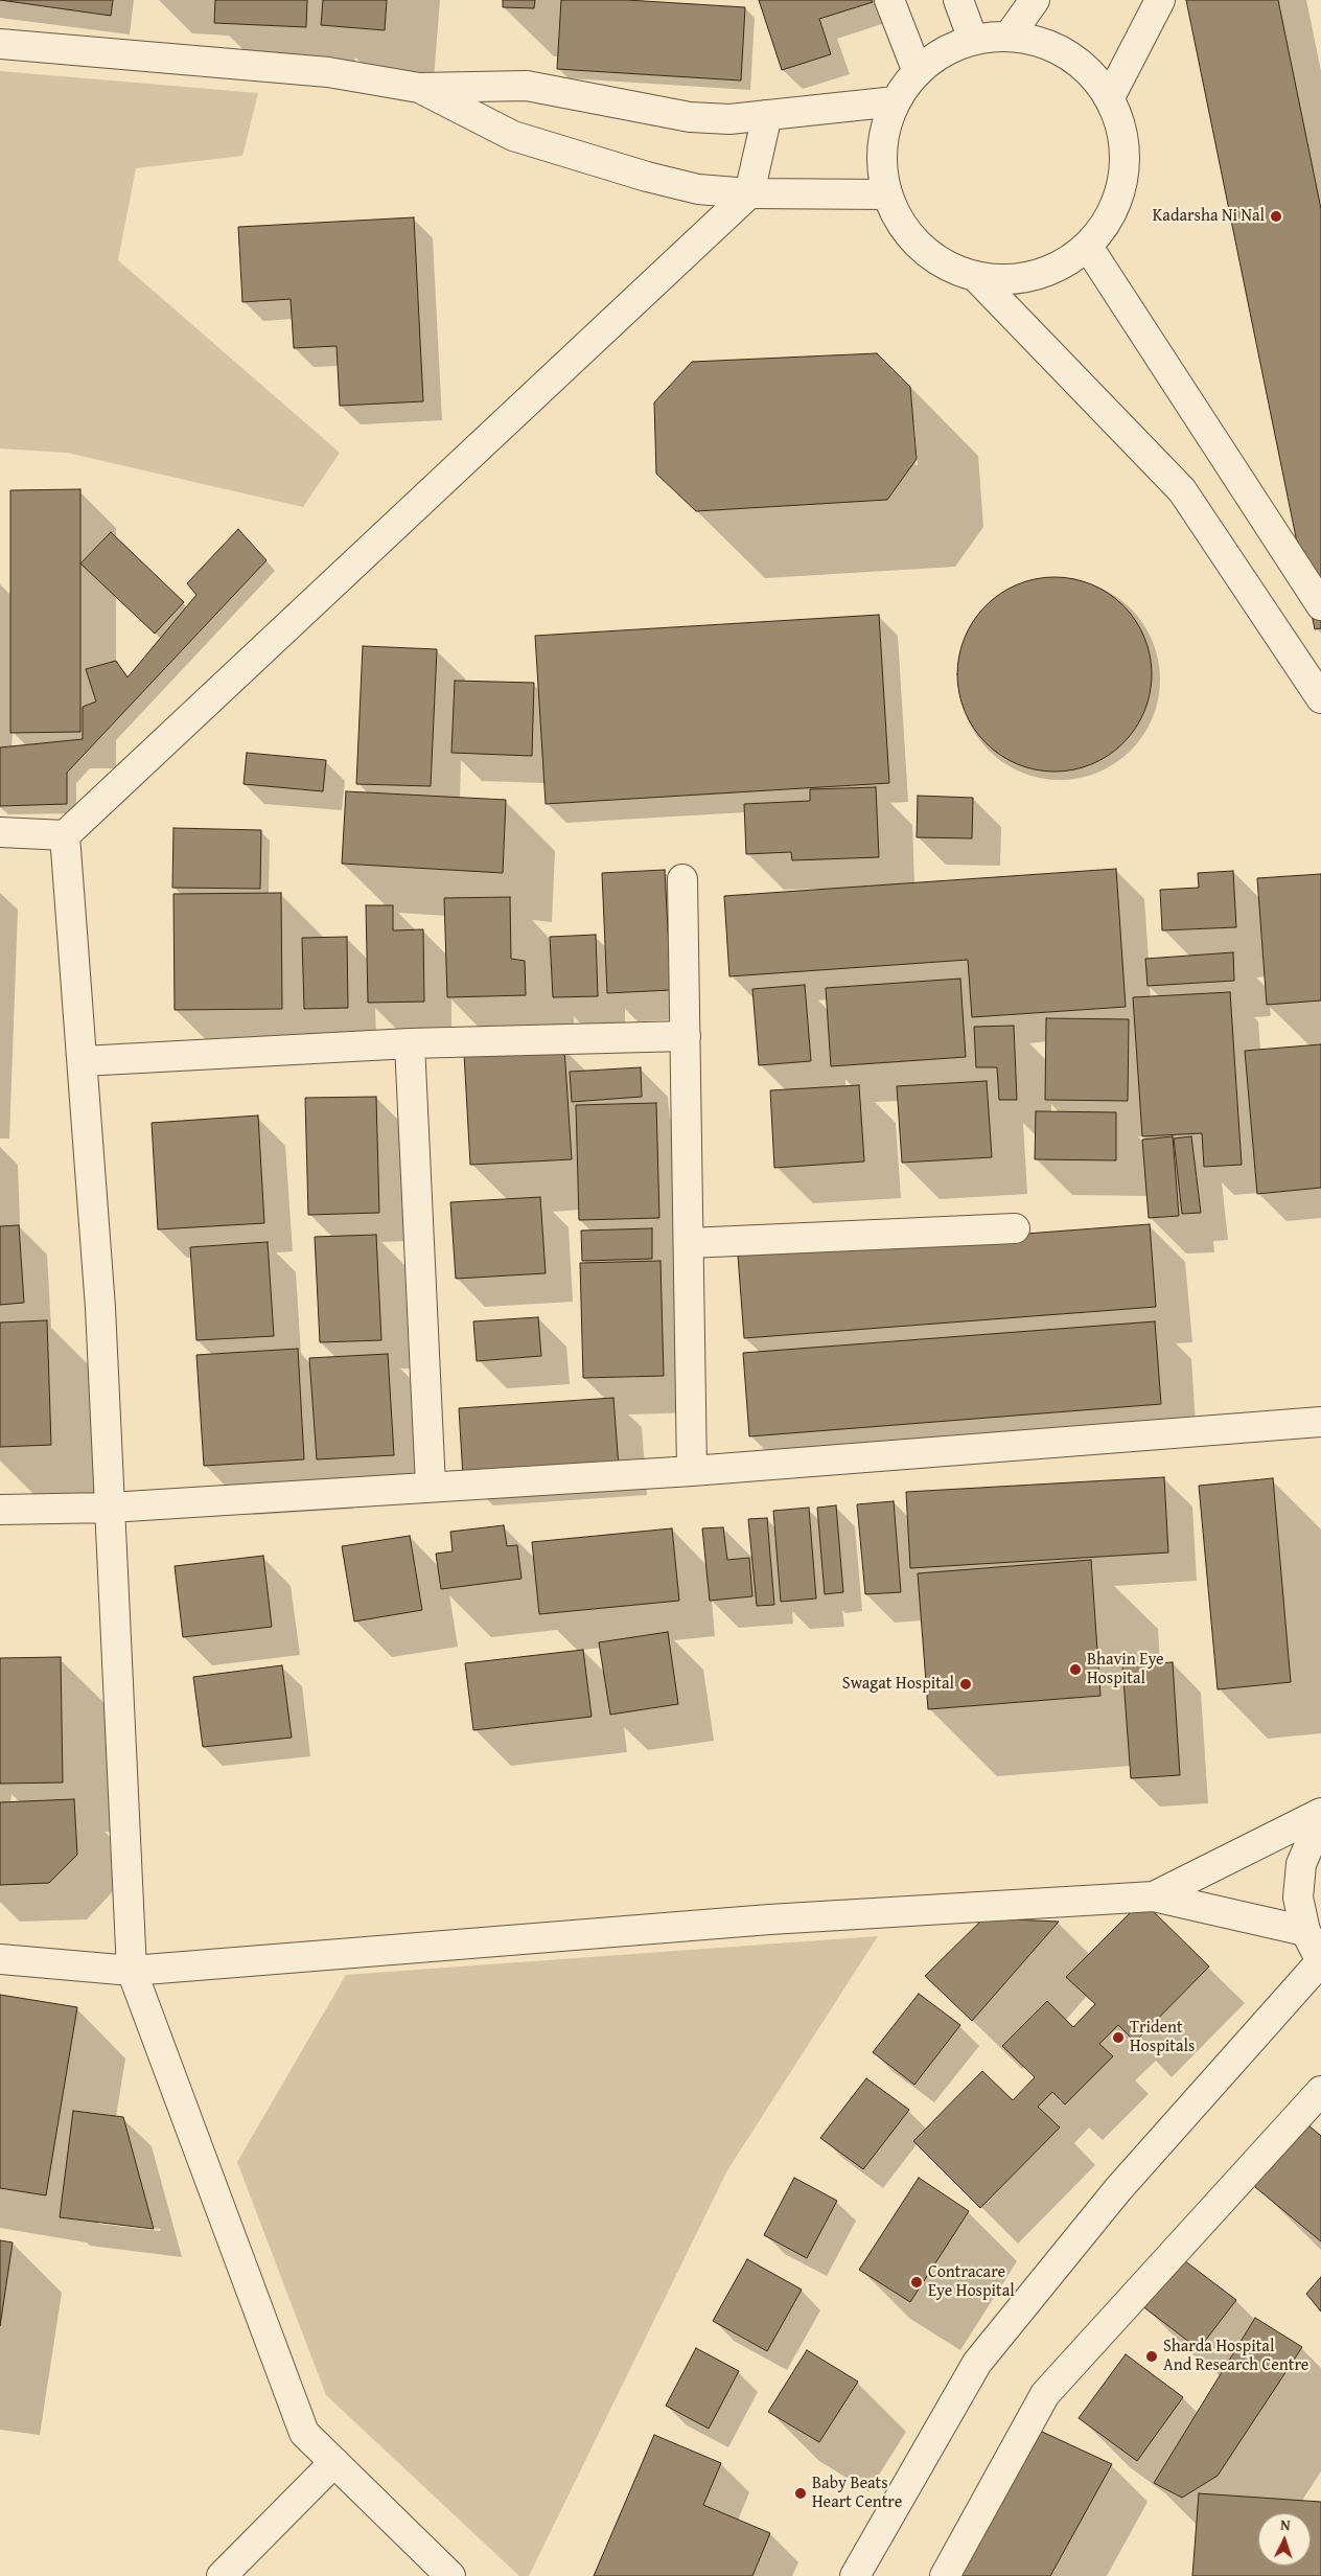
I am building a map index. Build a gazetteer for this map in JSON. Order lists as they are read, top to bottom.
{
  "places": [
    "Kadarsha Ni Nal",
    "Bhavin Eye Hospital",
    "Swagat Hospital",
    "Trident Hospitals",
    "Contracare Eye Hospital",
    "Sharda Hospital And Research Centre",
    "Baby Beats Heart Centre"
  ],
  "north": "top"
}
